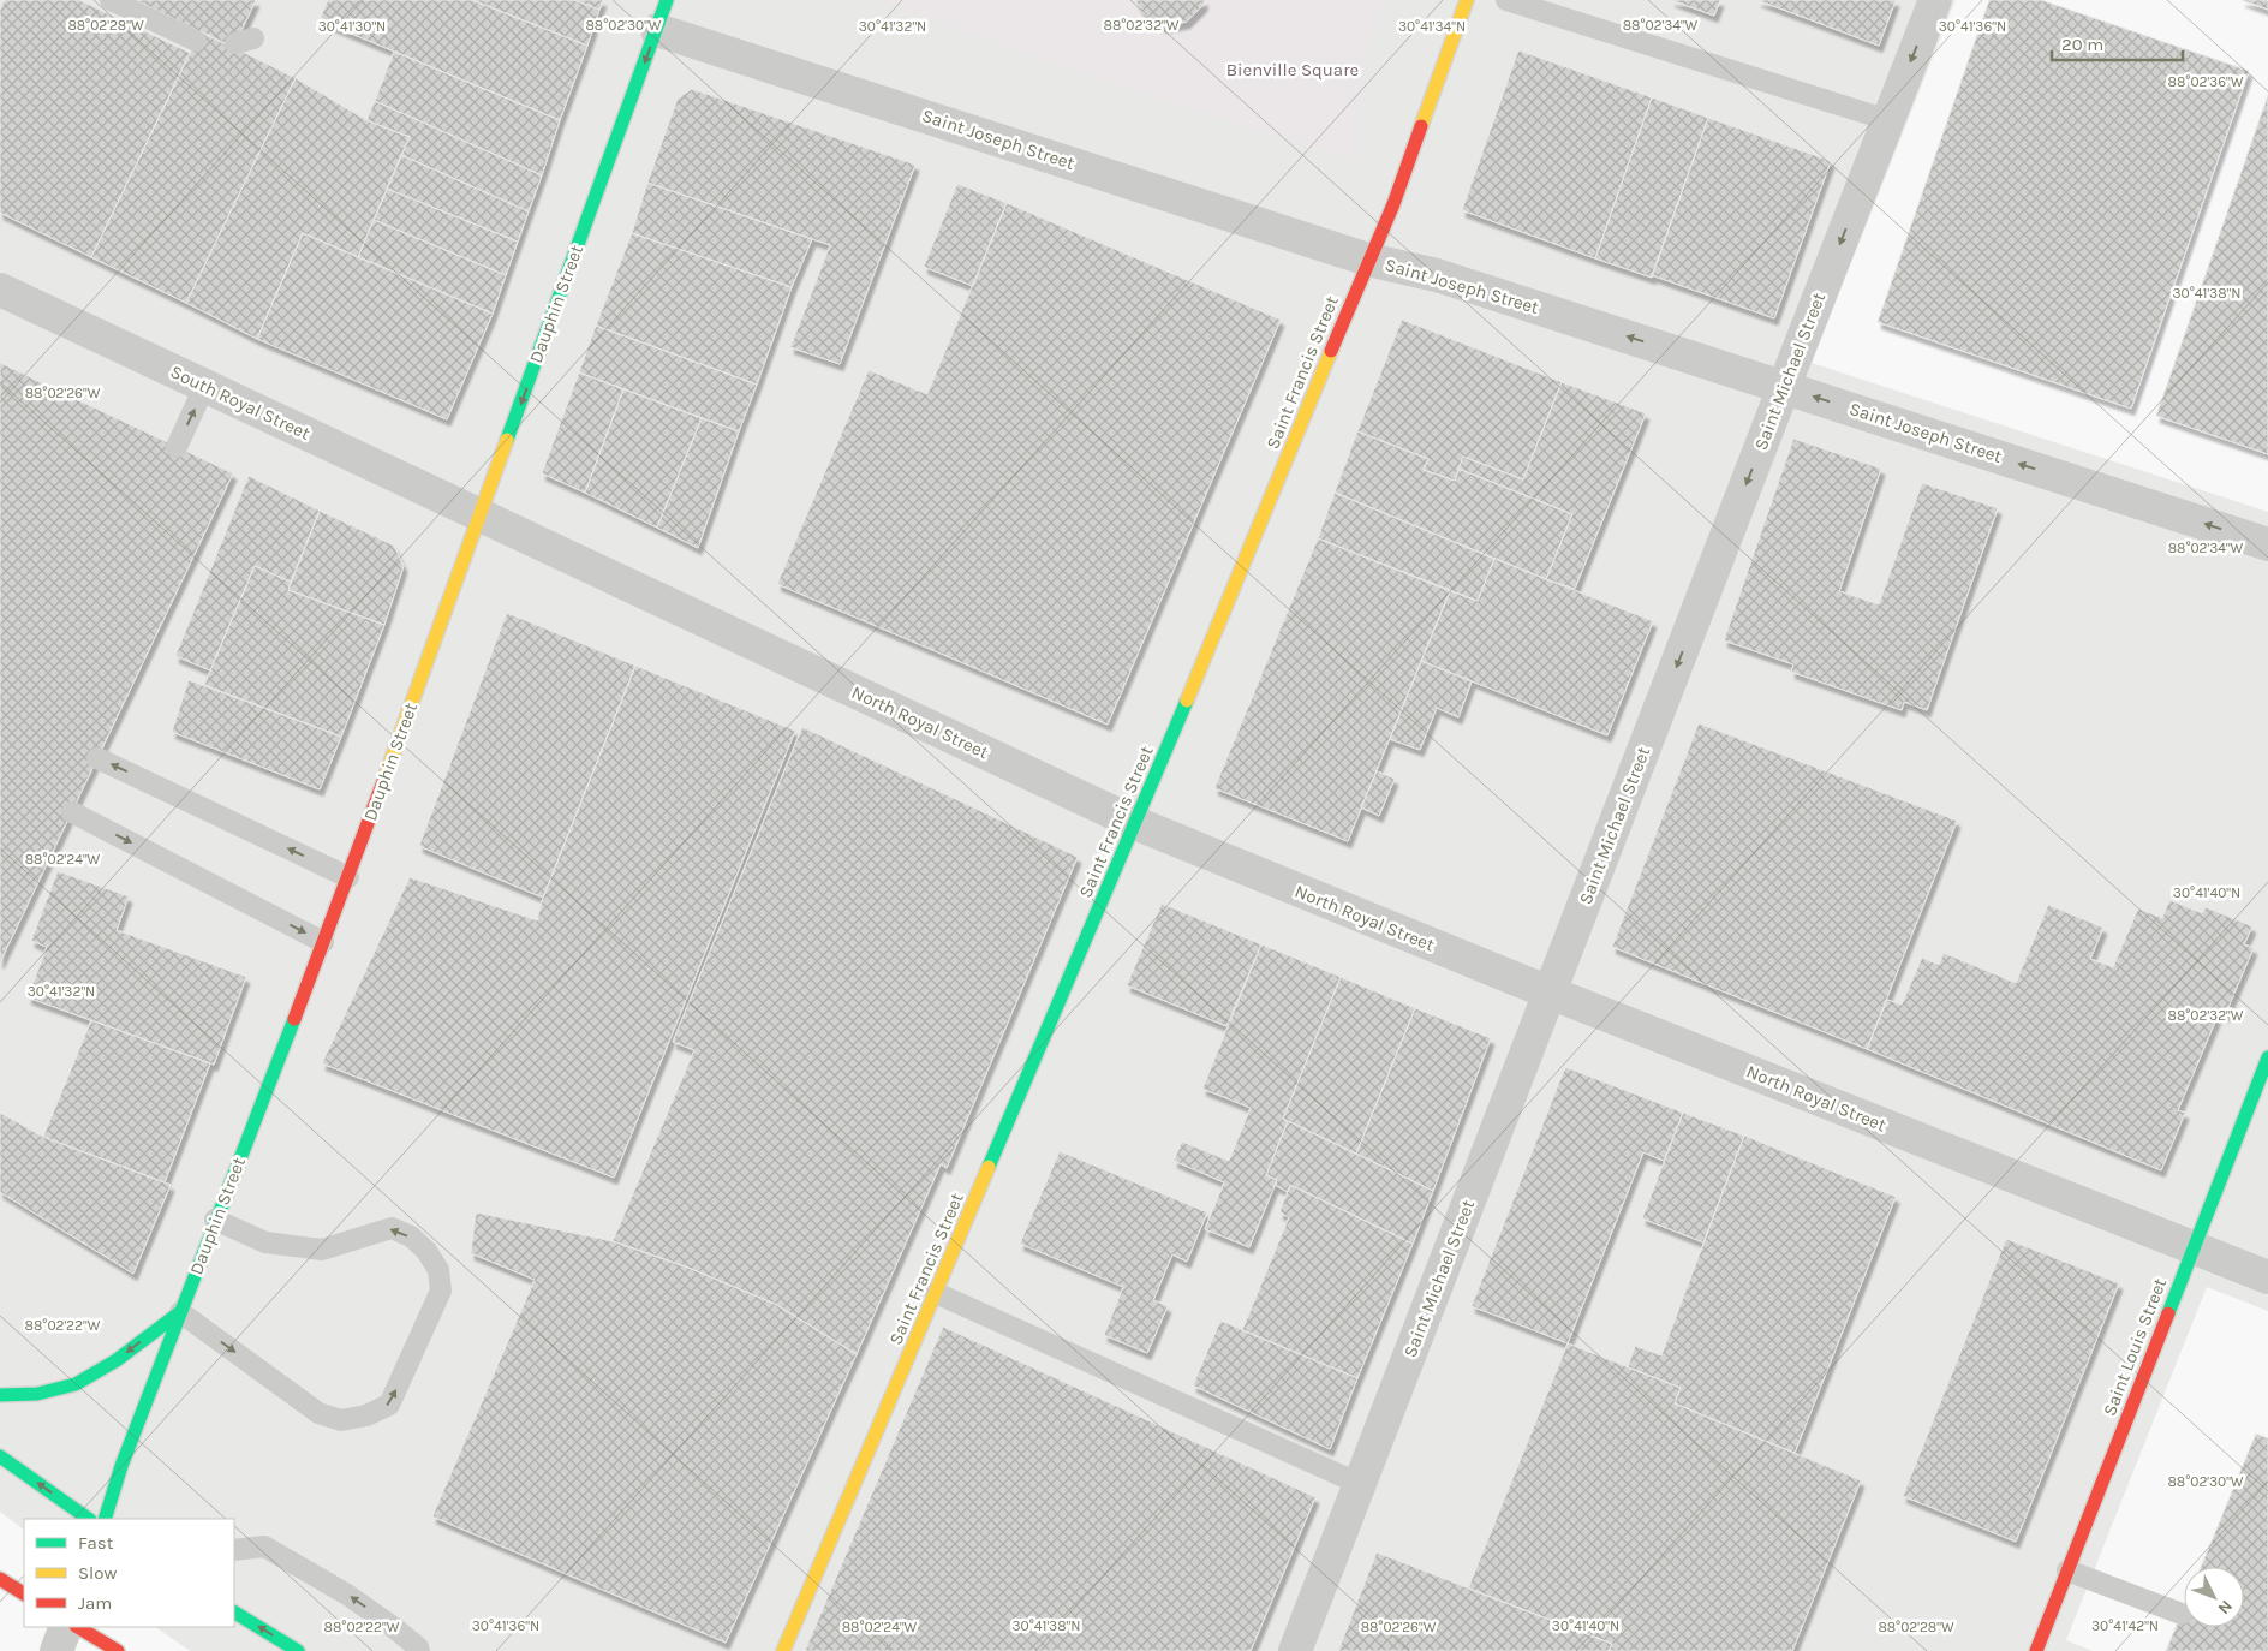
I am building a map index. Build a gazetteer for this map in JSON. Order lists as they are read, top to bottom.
{
  "streets": {
    "main road": ["Dauphin Street", "Saint Francis Street", "Saint Louis Street"],
    "street": [
      "Saint Joseph Street",
      "Saint Michael Street",
      "South Royal Street",
      "North Royal Street"
    ]
  },
  "crossings": [
    ["Saint Joseph Street", "Dauphin Street"],
    ["Saint Joseph Street", "Saint Michael Street"],
    ["Saint Joseph Street", "Saint Francis Street"],
    ["Dauphin Street", "South Royal Street"],
    ["Dauphin Street", "North Royal Street"],
    ["Saint Michael Street", "North Royal Street"],
    ["Saint Francis Street", "North Royal Street"],
    ["South Royal Street", "North Royal Street"],
    ["North Royal Street", "Saint Louis Street"]
  ],
  "one_way": ["Saint Joseph Street", "Saint Michael Street"],
  "parks": ["Bienville Square"],
  "legend": ["Fast", "Slow", "Jam"],
  "scale_bar": "20 m",
  "north": "bottom right",
  "coordinates": [
    "88°02'28\"W",
    "88°02'30\"W",
    "88°02'32\"W",
    "88°02'34\"W",
    "30°41'30\"N",
    "30°41'32\"N",
    "30°41'34\"N",
    "30°41'36\"N",
    "88°02'36\"W",
    "30°41'38\"N",
    "88°02'26\"W",
    "88°02'24\"W",
    "30°41'40\"N",
    "88°02'22\"W",
    "30°41'42\"N"
  ]
}
